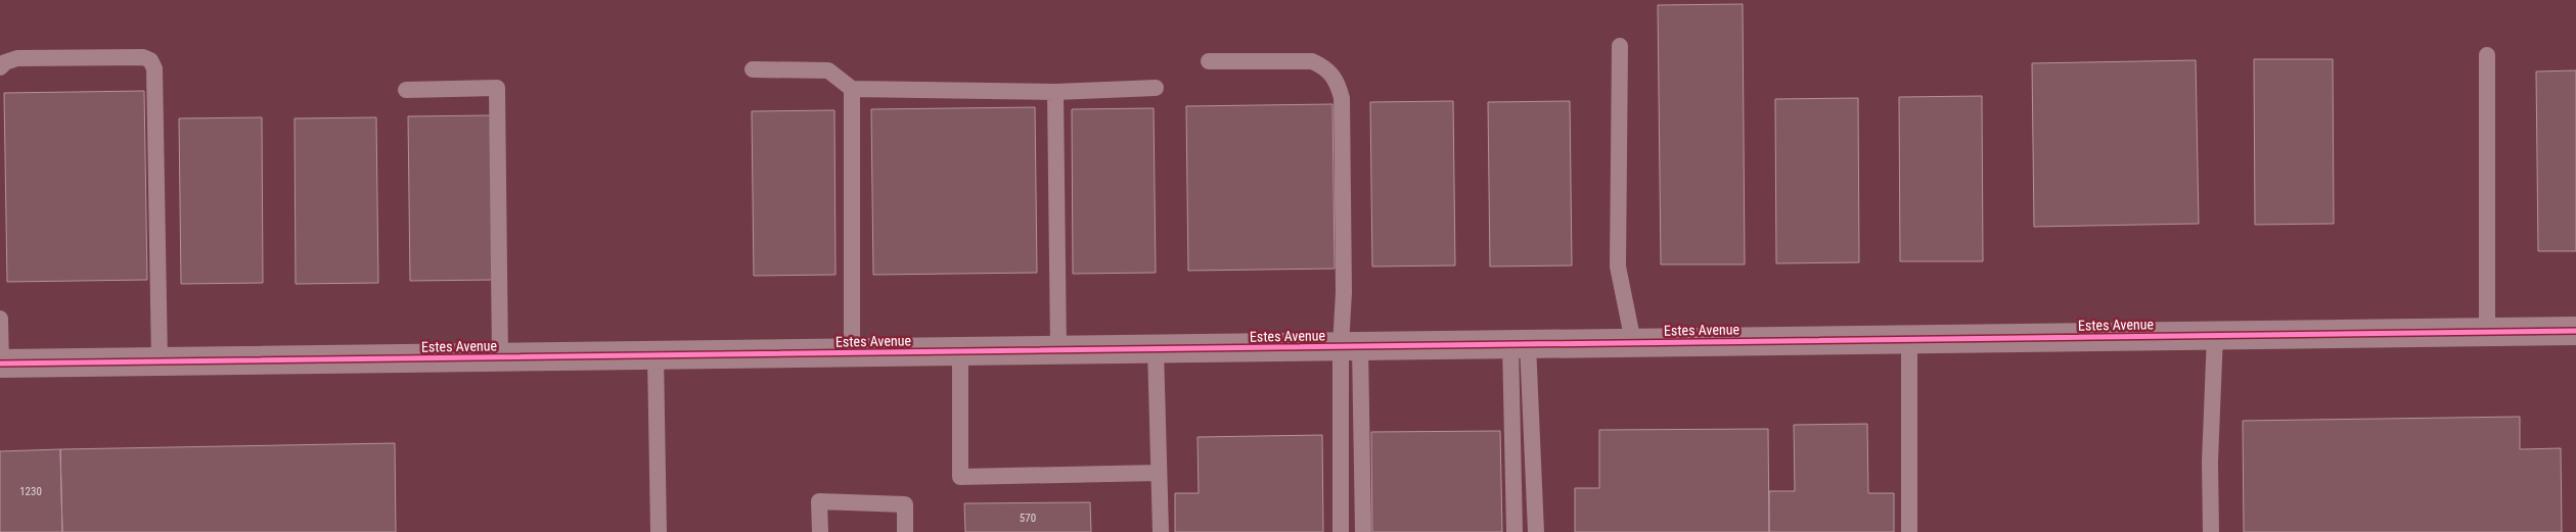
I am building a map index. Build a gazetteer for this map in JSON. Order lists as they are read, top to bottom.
{
  "streets": {
    "street": ["Estes Avenue"]
  },
  "house_numbers": ["1230", "570"]
}
